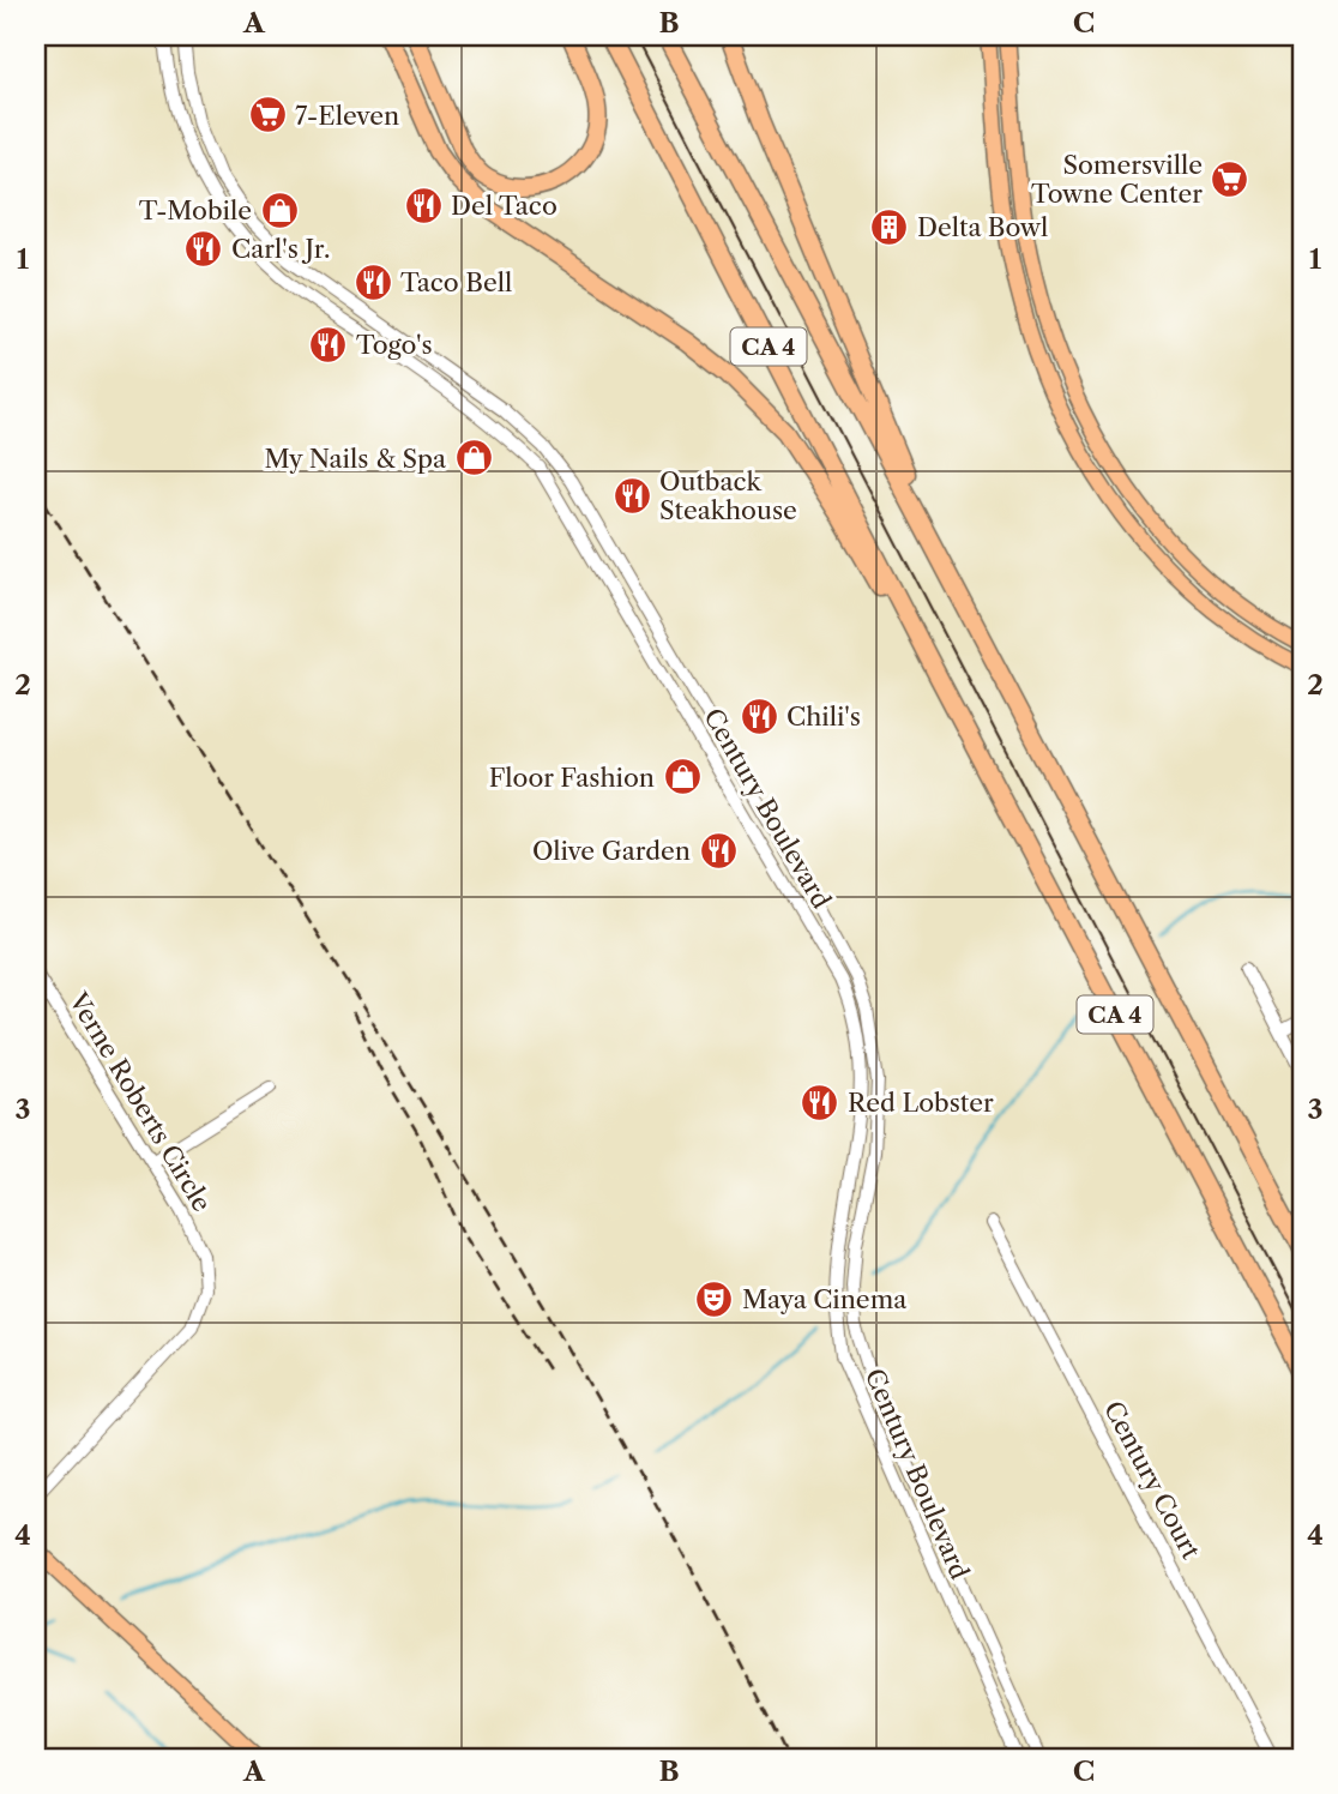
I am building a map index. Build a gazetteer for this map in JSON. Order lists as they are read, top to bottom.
{
  "streets": {
    "highway": ["CA 4"],
    "street": ["Century Boulevard", "Verne Roberts Circle", "Century Court"]
  },
  "places": {
    "supermarket": ["7-Eleven", "Somersville Towne Center"],
    "restaurant": [
      "Del Taco",
      "Carl's Jr.",
      "Taco Bell",
      "Togo's",
      "Outback Steakhouse",
      "Chili's",
      "Olive Garden",
      "Red Lobster"
    ],
    "shop": ["T-Mobile", "My Nails & Spa", "Floor Fashion"],
    "building": ["Delta Bowl"],
    "theatre": ["Maya Cinema"]
  },
  "grid": {
    "columns": ["A", "B", "C"],
    "rows": [
      "1",
      "2",
      "3",
      "4"
    ]
  }
}
